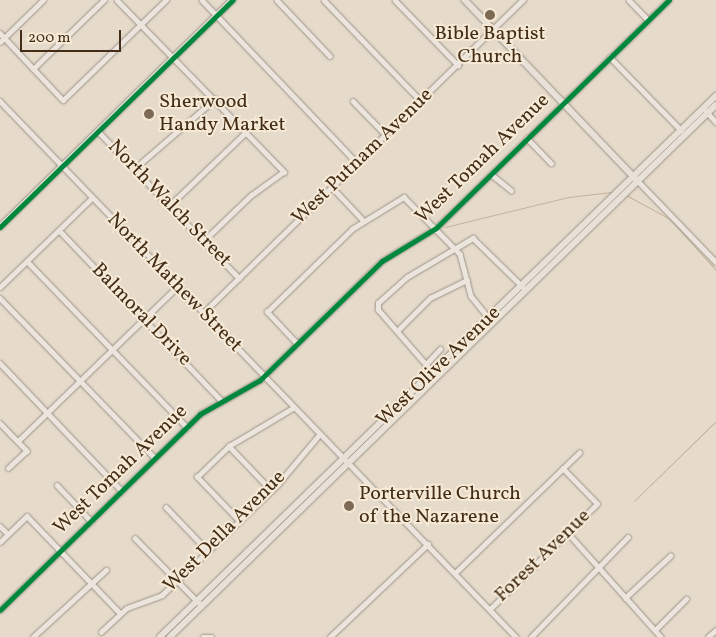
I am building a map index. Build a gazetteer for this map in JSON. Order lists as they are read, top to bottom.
{
  "streets": {
    "main road": ["West Olive Avenue"],
    "street": [
      "West Putnam Avenue",
      "West Tomah Avenue",
      "North Walch Street",
      "North Mathew Street",
      "Balmoral Drive",
      "West Della Avenue",
      "Forest Avenue"
    ]
  },
  "crossings": [
    ["West Putnam Avenue", "North Walch Street"],
    ["West Putnam Avenue", "North Mathew Street"],
    ["West Tomah Avenue", "North Mathew Street"],
    ["West Tomah Avenue", "Balmoral Drive"],
    ["North Mathew Street", "West Olive Avenue"],
    ["North Mathew Street", "West Della Avenue"],
    ["North Mathew Street", "Forest Avenue"]
  ],
  "places": ["Bible Baptist Church", "Sherwood Handy Market", "Porterville Church of the Nazarene"],
  "scale_bar": "200 m"
}
